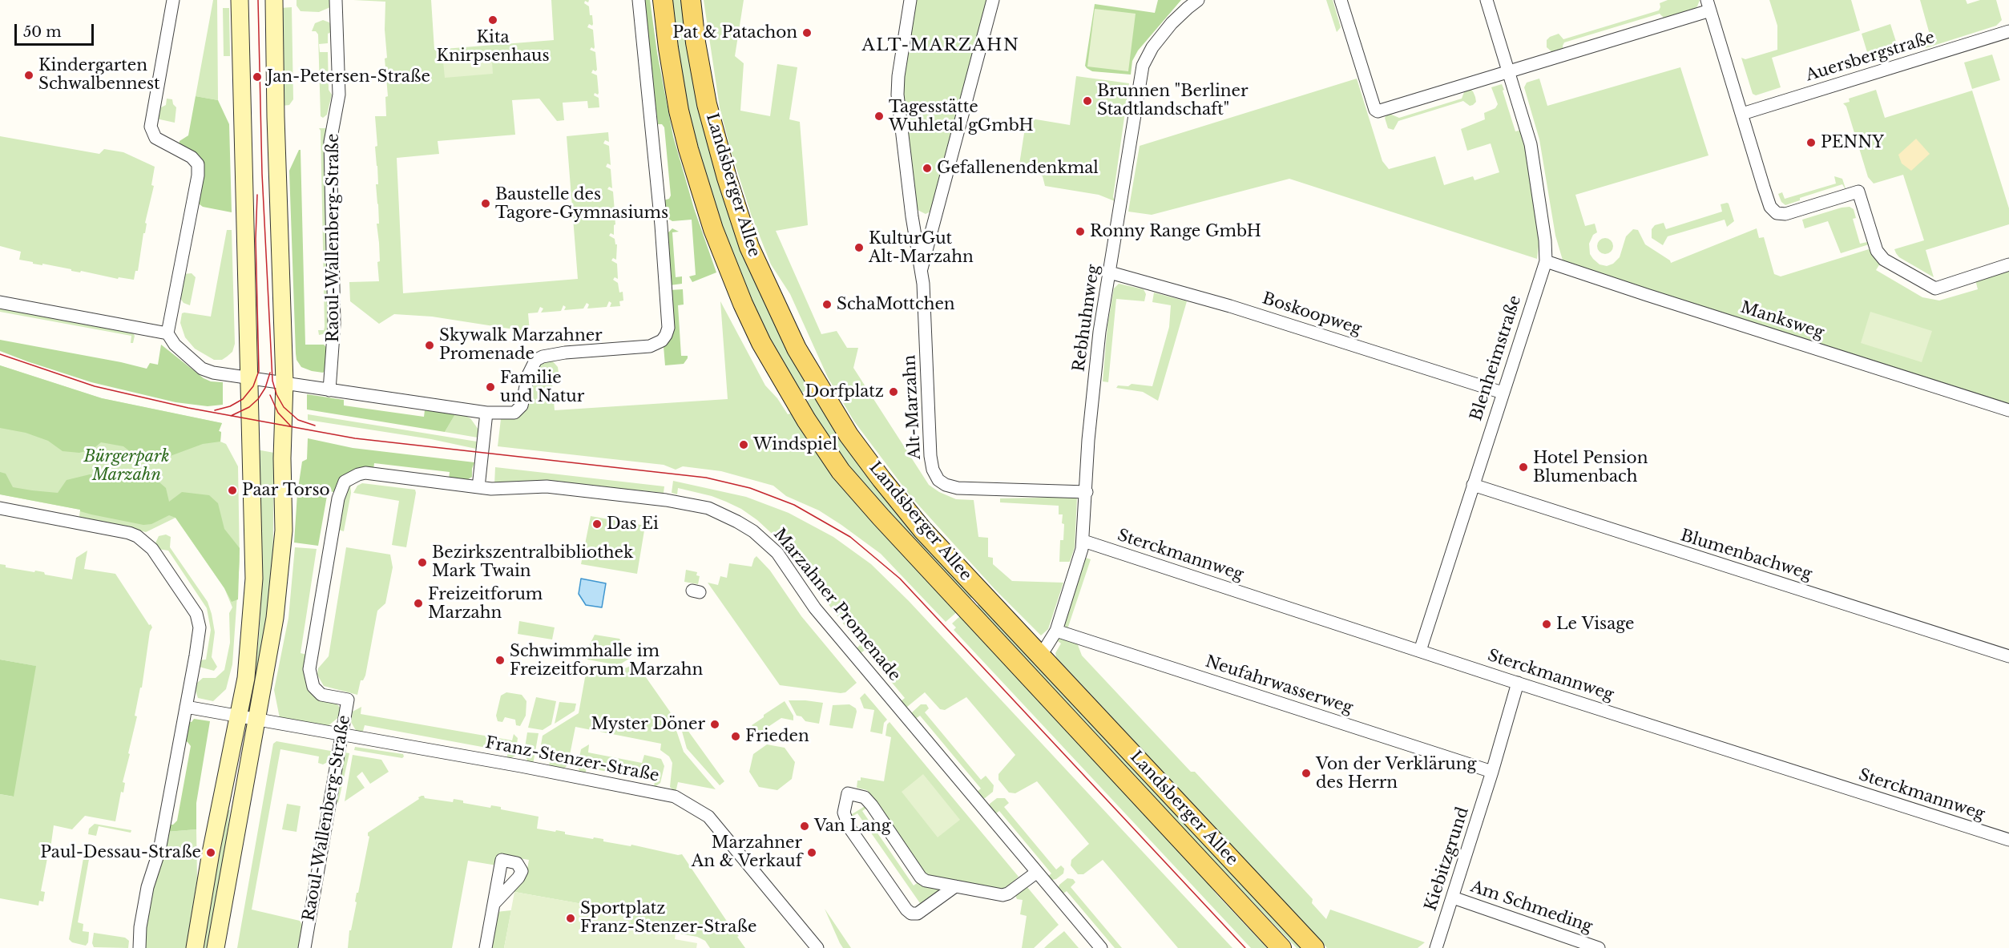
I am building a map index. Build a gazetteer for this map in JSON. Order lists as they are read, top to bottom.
{
  "streets": {
    "main road": ["Landsberger Allee"],
    "street": [
      "Auersbergstraße",
      "Raoul-Wallenberg-Straße",
      "Boskoopweg",
      "Rebhuhnweg",
      "Manksweg",
      "Blenheimstraße",
      "Alt-Marzahn",
      "Sterckmannweg",
      "Blumenbachweg",
      "Marzahner Promenade",
      "Neufahrwasserweg",
      "Franz-Stenzer-Straße",
      "Kiebitzgrund",
      "Am Schmeding"
    ]
  },
  "crossings": [
    ["Landsberger Allee", "Rebhuhnweg"],
    ["Raoul-Wallenberg-Straße", "Marzahner Promenade"],
    ["Raoul-Wallenberg-Straße", "Franz-Stenzer-Straße"],
    ["Boskoopweg", "Rebhuhnweg"],
    ["Boskoopweg", "Blenheimstraße"],
    ["Rebhuhnweg", "Alt-Marzahn"],
    ["Rebhuhnweg", "Sterckmannweg"],
    ["Rebhuhnweg", "Neufahrwasserweg"],
    ["Manksweg", "Blenheimstraße"],
    ["Blenheimstraße", "Sterckmannweg"],
    ["Blenheimstraße", "Blumenbachweg"],
    ["Sterckmannweg", "Kiebitzgrund"],
    ["Neufahrwasserweg", "Kiebitzgrund"],
    ["Kiebitzgrund", "Am Schmeding"]
  ],
  "districts": ["ALT-MARZAHN"],
  "parks": ["Bürgerpark Marzahn"],
  "places": [
    "Kita Knirpsenhaus",
    "Pat & Patachon",
    "Kindergarten Schwalbennest",
    "Jan-Petersen-Straße",
    "Brunnen \"Berliner Stadtlandschaft\"",
    "Tagesstätte Wuhletal gGmbH",
    "PENNY",
    "Gefallenendenkmal",
    "Baustelle des Tagore-Gymnasiums",
    "Ronny Range GmbH",
    "KulturGut Alt-Marzahn",
    "SchaMottchen",
    "Skywalk Marzahner Promenade",
    "Familie und Natur",
    "Dorfplatz",
    "Windspiel",
    "Hotel Pension Blumenbach",
    "Paar Torso",
    "Das Ei",
    "Bezirkszentralbibliothek Mark Twain",
    "Freizeitforum Marzahn",
    "Le Visage",
    "Schwimmhalle im Freizeitforum Marzahn",
    "Myster Döner",
    "Frieden",
    "Von der Verklärung des Herrn",
    "Van Lang",
    "Paul-Dessau-Straße",
    "Marzahner An & Verkauf",
    "Sportplatz Franz-Stenzer-Straße"
  ],
  "scale_bar": "50 m"
}
